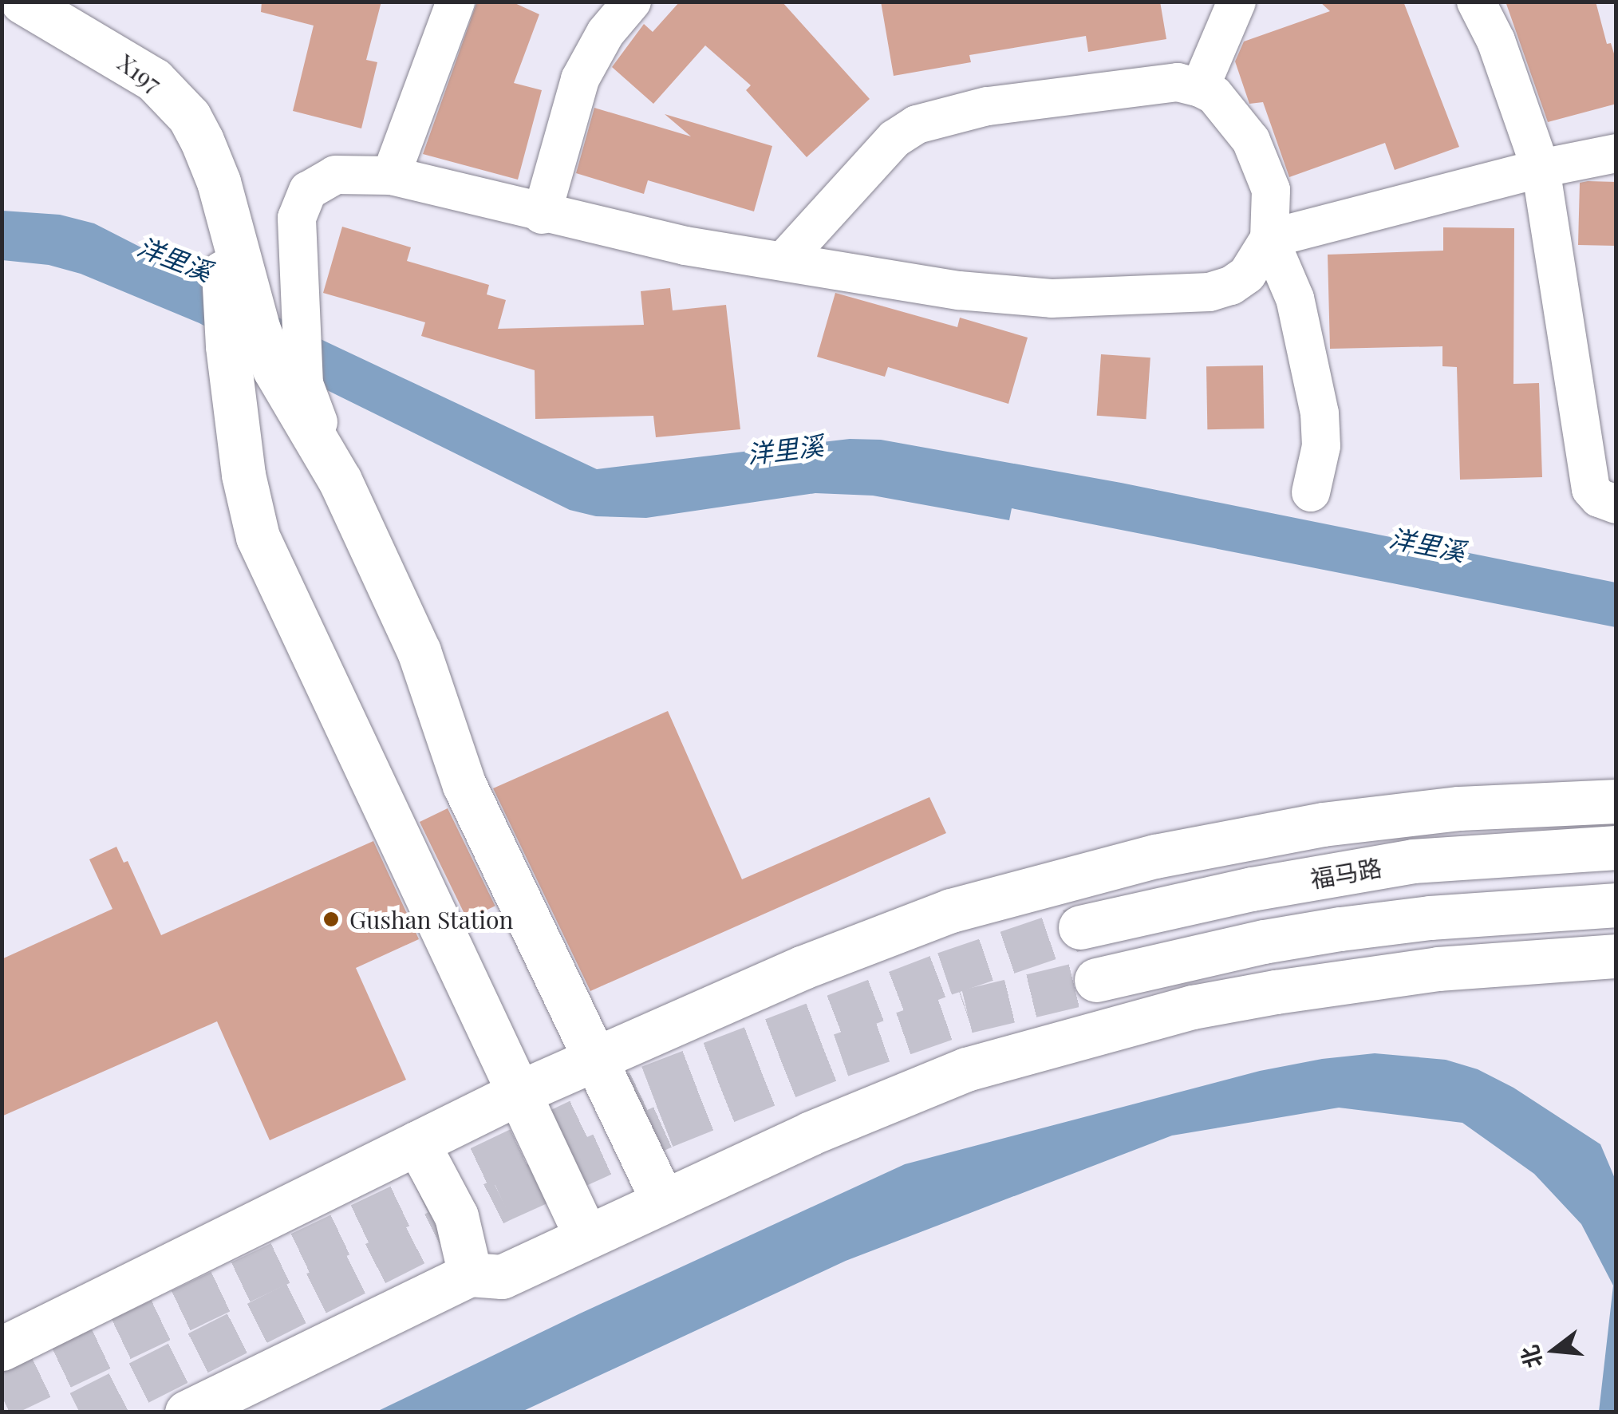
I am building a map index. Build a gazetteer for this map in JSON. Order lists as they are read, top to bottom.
{
  "streets": {
    "main road": ["X197", "福马路"]
  },
  "water": ["洋里溪"],
  "places": ["Gushan Station"],
  "north": "left"
}
